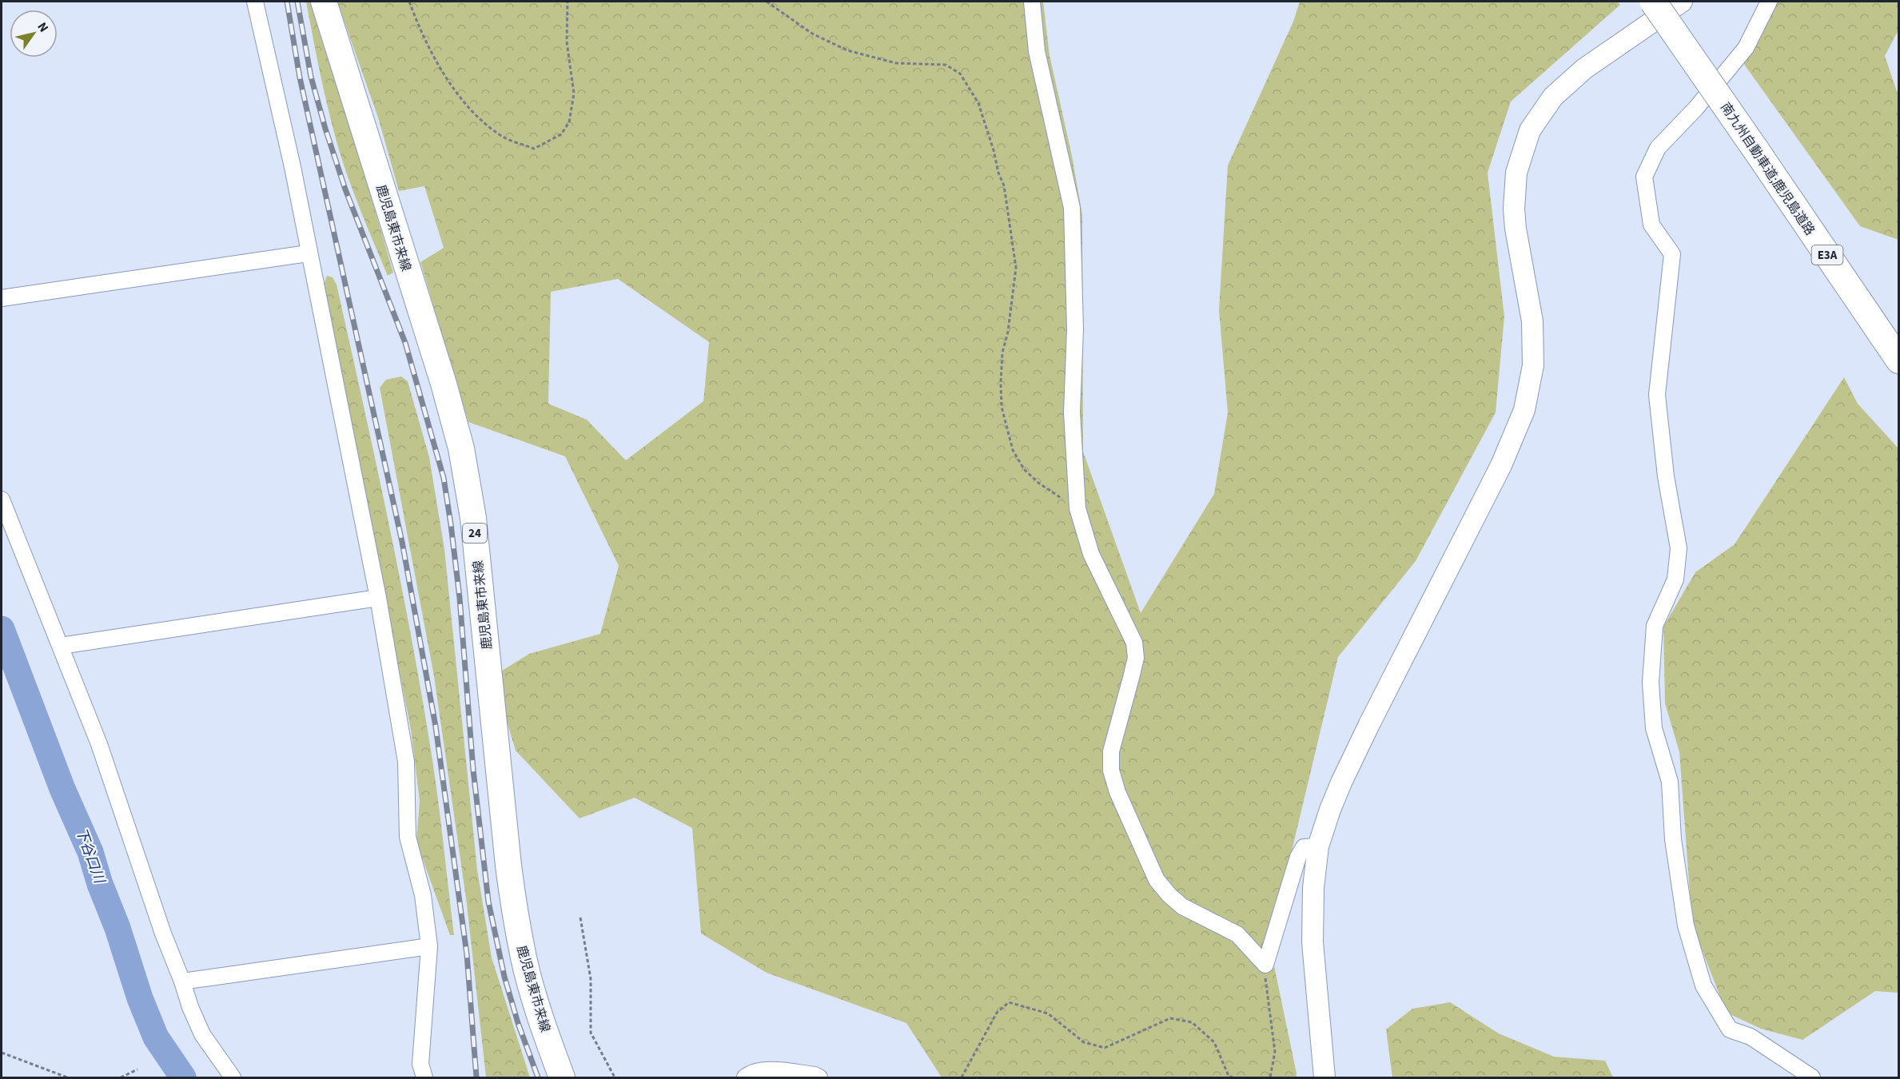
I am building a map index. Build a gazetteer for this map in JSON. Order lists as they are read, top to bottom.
{
  "streets": {
    "highway": ["南九州自動車道;鹿児島道路", "E3A"],
    "main road": ["鹿児島東市来線", "24"]
  },
  "water": ["下谷口川"],
  "north": "top right"
}
